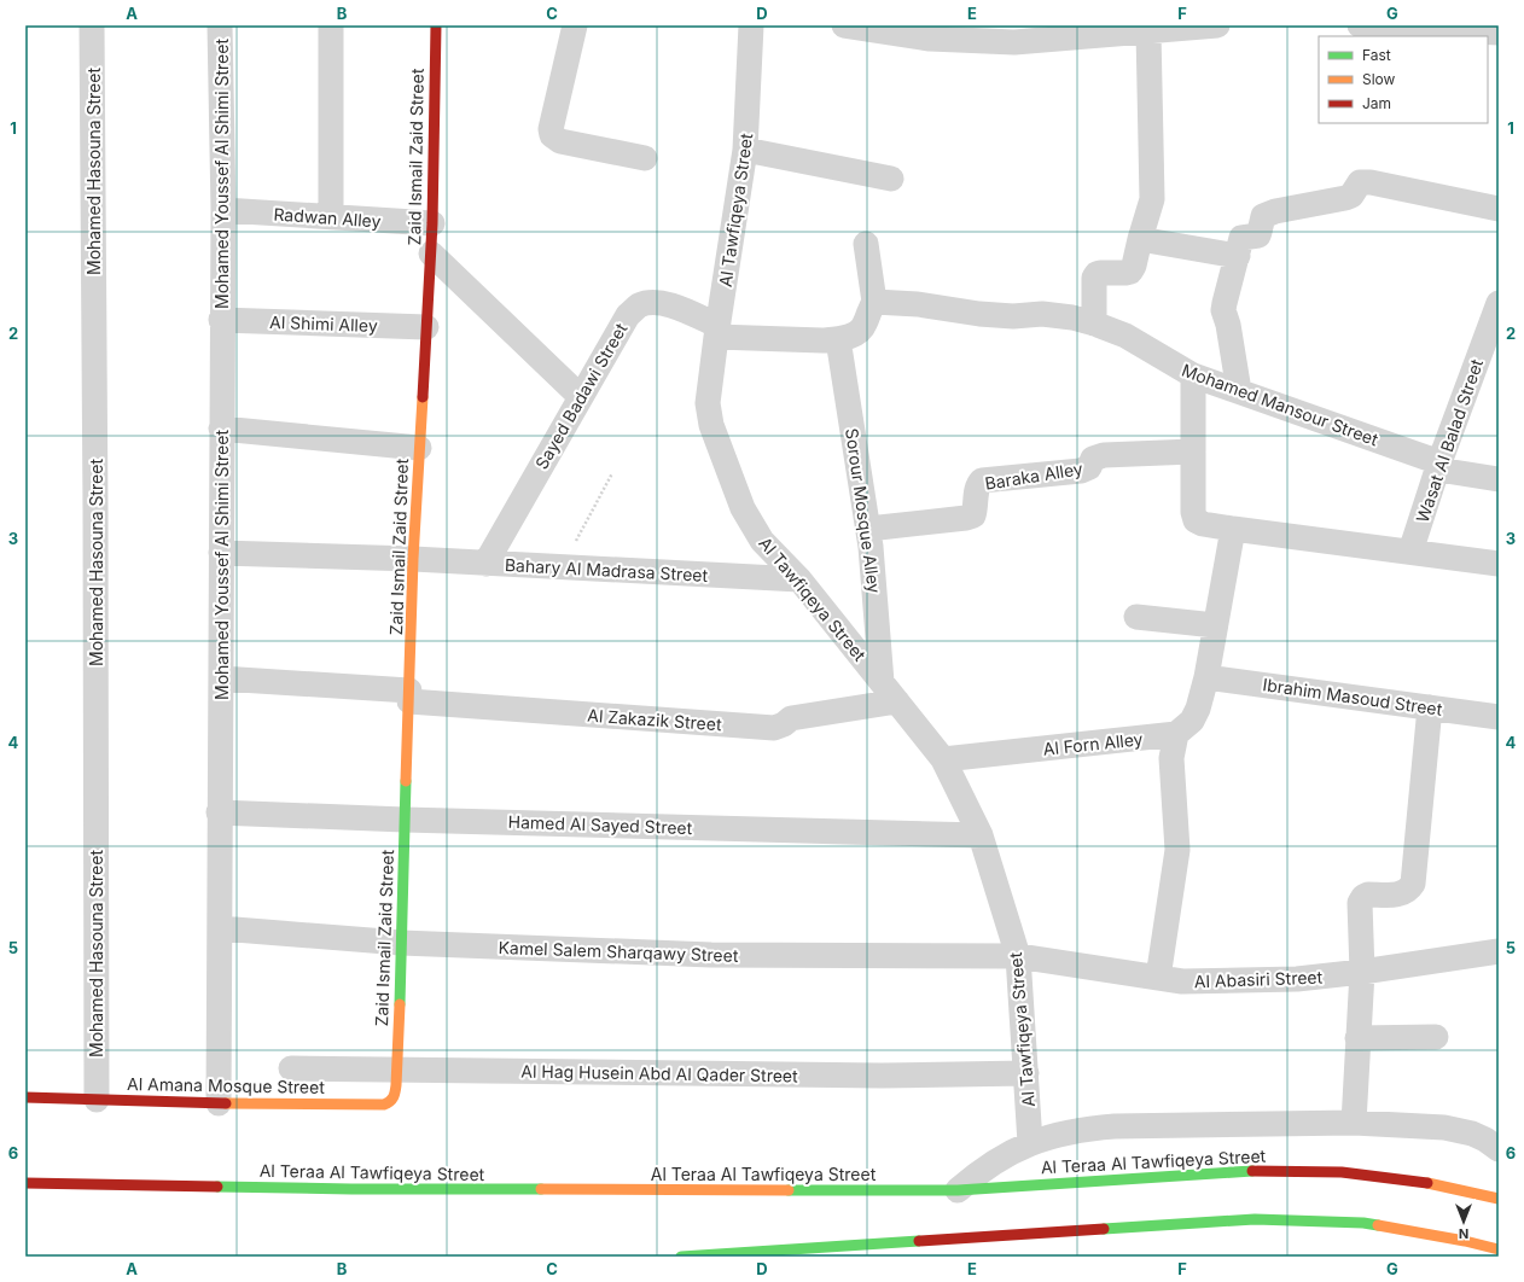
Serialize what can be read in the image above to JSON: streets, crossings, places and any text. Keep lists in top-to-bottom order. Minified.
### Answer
{"streets":{"main road":["Zaid Ismail Zaid Street","Al Amana Mosque Street","Al Teraa Al Tawfiqeya Street"],"street":["Mohamed Hasouna Street","Mohamed Youssef Al Shimi Street","Al Tawfiqeya Street","Radwan Alley","Al Shimi Alley","Sayed Badawi Street","Mohamed Mansour Street","Wasat Al Balad Street","Baraka Alley","Sorour Mosque Alley","Bahary Al Madrasa Street","Ibrahim Masoud Street","Al Zakazik Street","Al Forn Alley","Hamed Al Sayed Street","Kamel Salem Sharqawy Street","Al Abasiri Street","Al Hag Husein Abd Al Qader Street"]},"crossings":[["Zaid Ismail Zaid Street","Radwan Alley"],["Zaid Ismail Zaid Street","Al Shimi Alley"],["Zaid Ismail Zaid Street","Bahary Al Madrasa Street"],["Zaid Ismail Zaid Street","Al Zakazik Street"],["Zaid Ismail Zaid Street","Hamed Al Sayed Street"],["Zaid Ismail Zaid Street","Kamel Salem Sharqawy Street"],["Zaid Ismail Zaid Street","Al Hag Husein Abd Al Qader Street"],["Zaid Ismail Zaid Street","Al Amana Mosque Street"],["Mohamed Hasouna Street","Al Amana Mosque Street"],["Mohamed Youssef Al Shimi Street","Radwan Alley"],["Mohamed Youssef Al Shimi Street","Al Shimi Alley"],["Mohamed Youssef Al Shimi Street","Bahary Al Madrasa Street"],["Mohamed Youssef Al Shimi Street","Al Zakazik Street"],["Mohamed Youssef Al Shimi Street","Hamed Al Sayed Street"],["Mohamed Youssef Al Shimi Street","Kamel Salem Sharqawy Street"],["Mohamed Youssef Al Shimi Street","Al Amana Mosque Street"],["Al Tawfiqeya Street","Sayed Badawi Street"],["Al Tawfiqeya Street","Sorour Mosque Alley"],["Al Tawfiqeya Street","Bahary Al Madrasa Street"],["Al Tawfiqeya Street","Al Zakazik Street"],["Al Tawfiqeya Street","Al Forn Alley"],["Al Tawfiqeya Street","Hamed Al Sayed Street"],["Al Tawfiqeya Street","Kamel Salem Sharqawy Street"],["Al Tawfiqeya Street","Al Abasiri Street"],["Al Tawfiqeya Street","Al Hag Husein Abd Al Qader Street"],["Sayed Badawi Street","Bahary Al Madrasa Street"],["Mohamed Mansour Street","Wasat Al Balad Street"],["Baraka Alley","Sorour Mosque Alley"],["Sorour Mosque Alley","Al Zakazik Street"],["Kamel Salem Sharqawy Street","Al Abasiri Street"],["Al Hag Husein Abd Al Qader Street","Al Amana Mosque Street"]],"legend":["Fast","Slow","Jam"],"north":"bottom","grid":{"columns":["A","B","C","D","E","F","G"],"rows":["1","2","3","4","5","6"]}}
